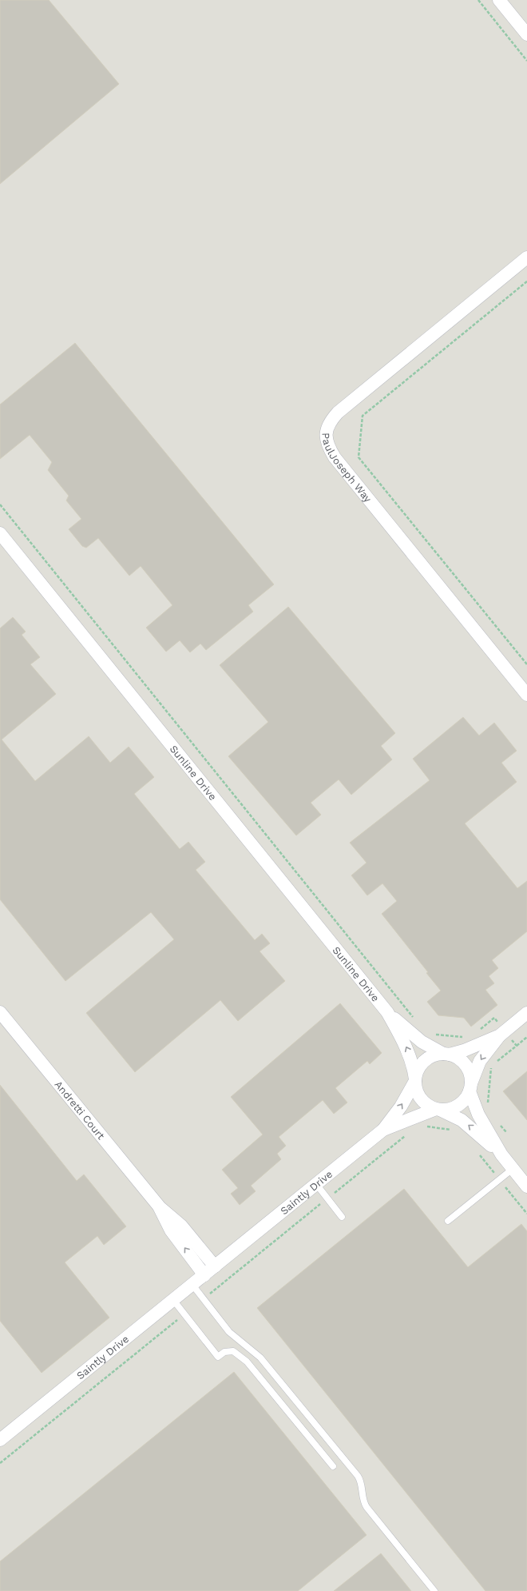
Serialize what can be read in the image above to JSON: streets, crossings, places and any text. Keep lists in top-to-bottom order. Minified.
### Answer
{"streets":{"street":["PaulJoseph Way","Sunline Drive","Andretti Court","Saintly Drive"]},"crossings":[["Sunline Drive","Saintly Drive"]]}
